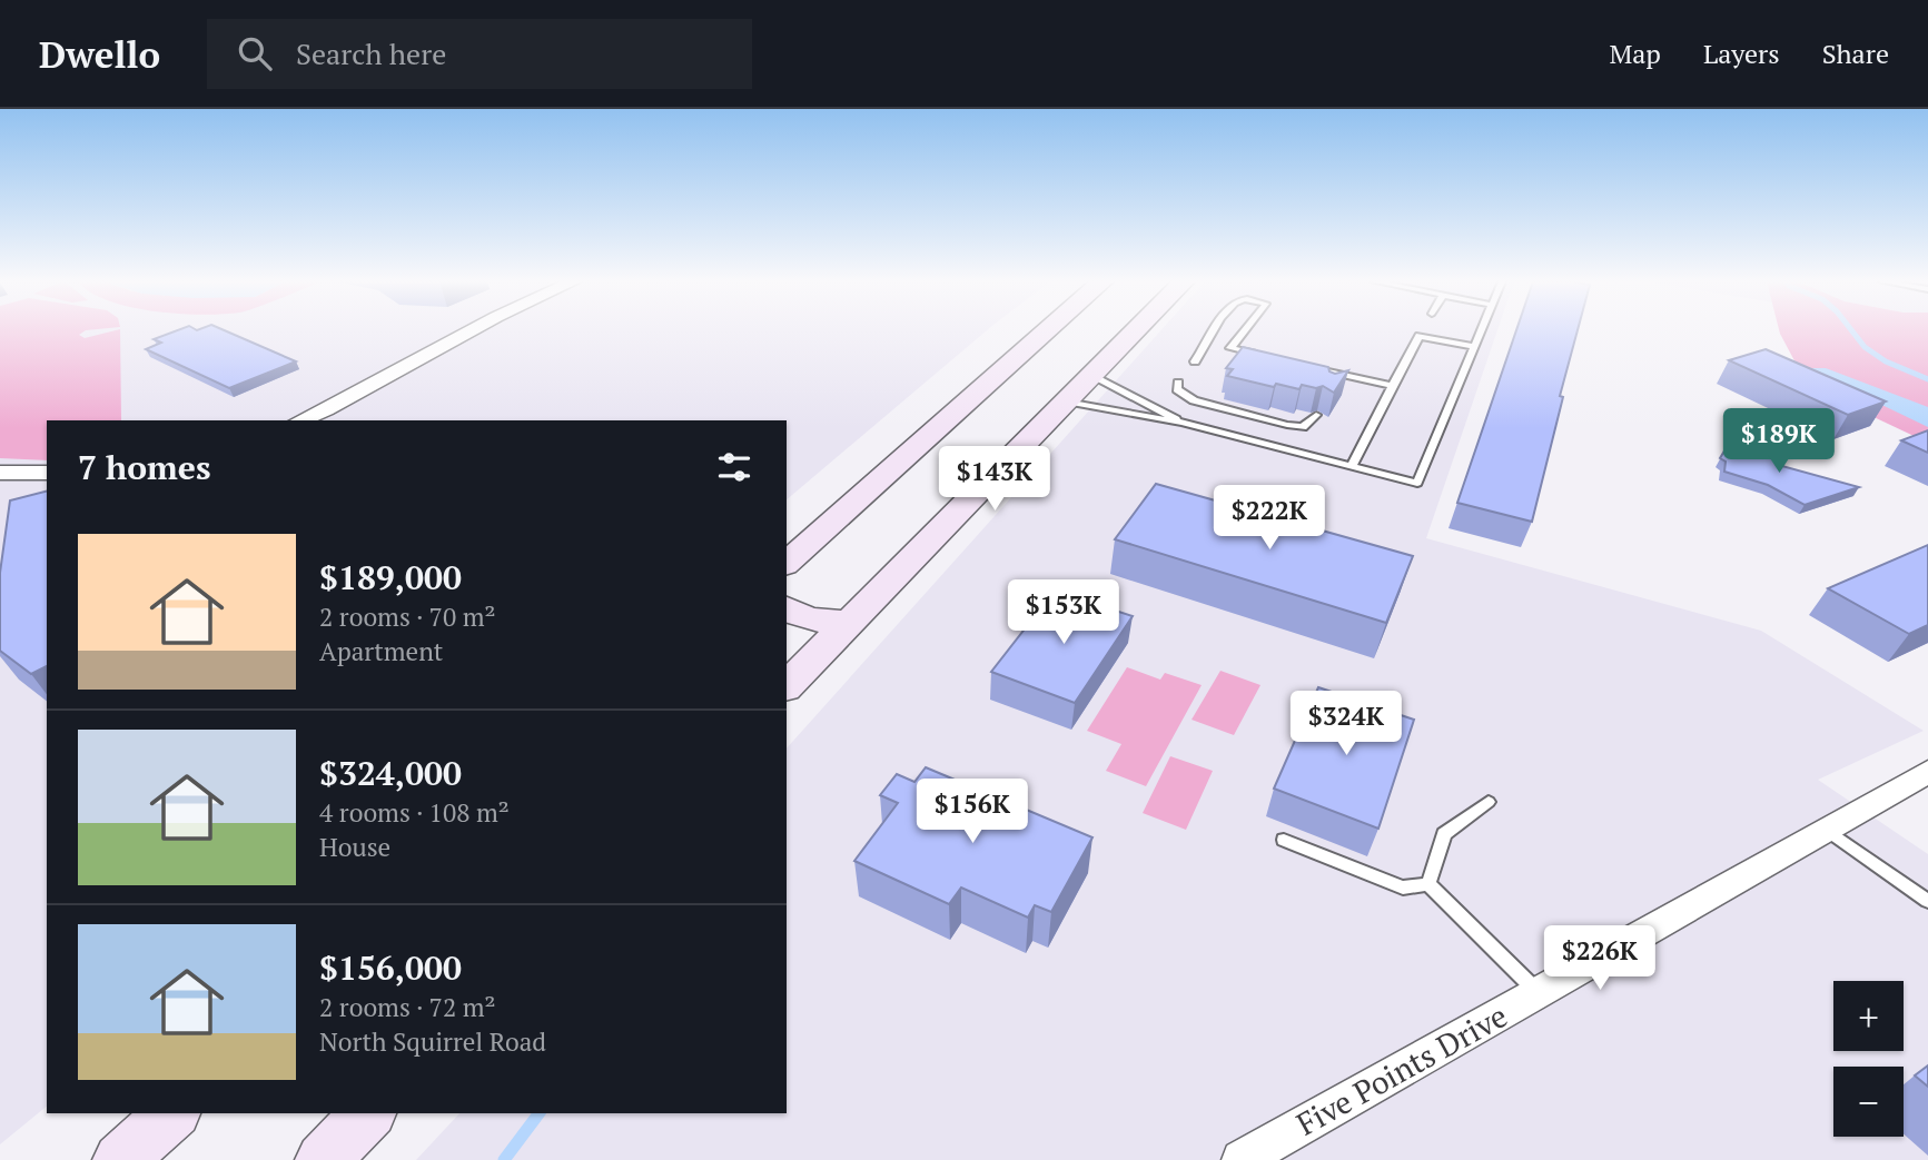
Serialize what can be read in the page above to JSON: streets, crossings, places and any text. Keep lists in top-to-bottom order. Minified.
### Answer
{"streets":{"street":["Five Points Drive"]},"page":{"header":"Dwello","search":"Search here","nav":["Map","Layers","Share"],"price":["$189K","$143K","$222K","$153K","$324K","$156K","$226K"],"heading":"7 homes","list":[{"name":"$189,000","note":"2 rooms · 70 m² · Apartment"},{"name":"$324,000","note":"4 rooms · 108 m² · House"},{"name":"$156,000","note":"2 rooms · 72 m² · North Squirrel Road"}],"map_buttons":["+","−"]}}
